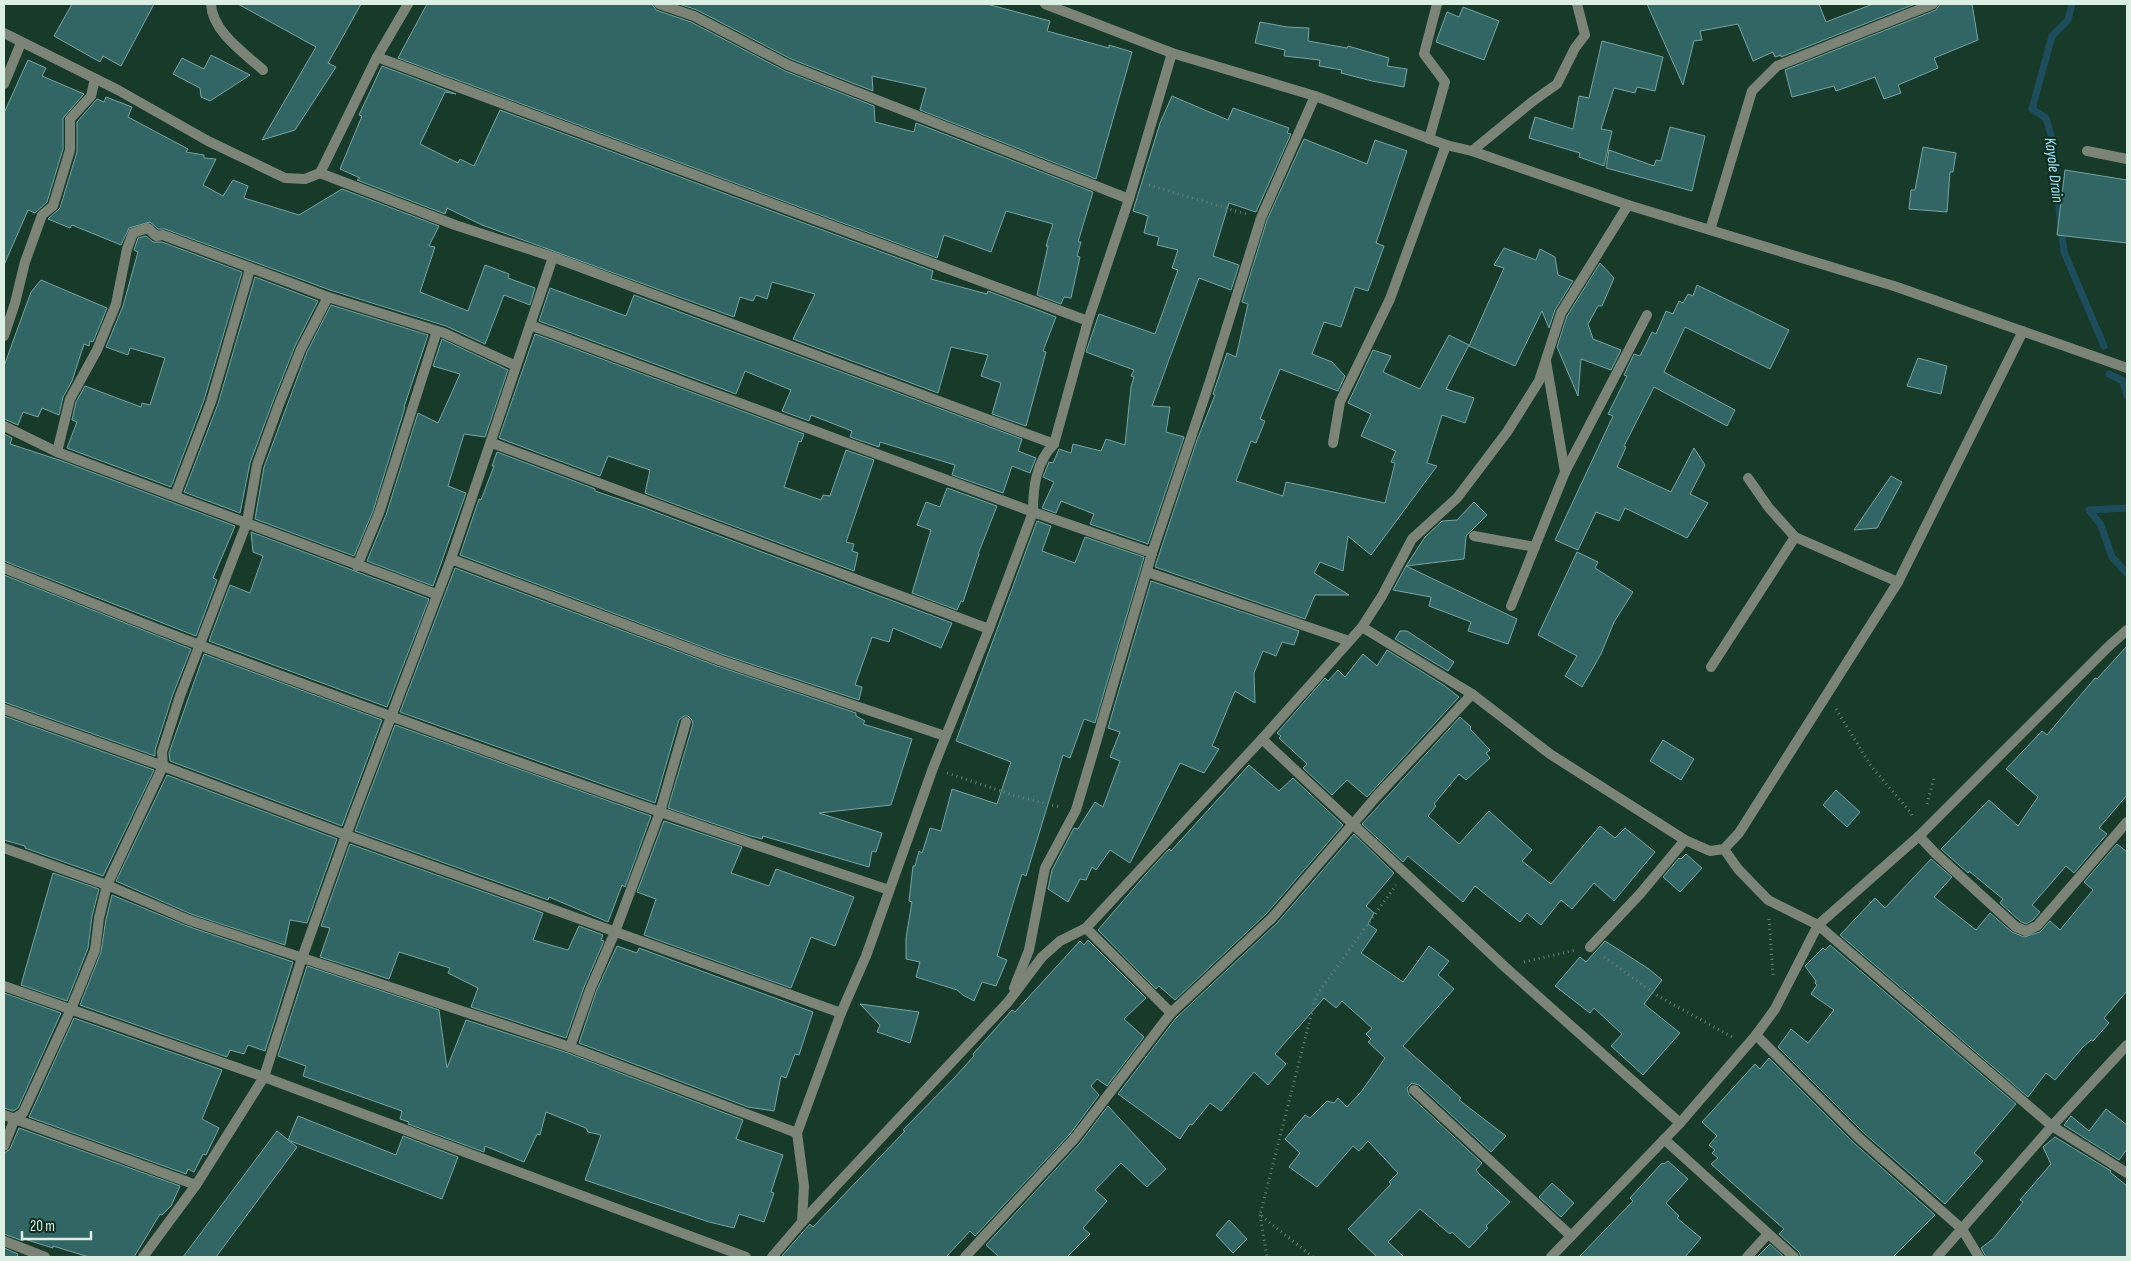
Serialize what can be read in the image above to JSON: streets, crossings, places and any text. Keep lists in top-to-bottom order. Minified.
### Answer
{"water":["Kayole Drain"],"scale_bar":"20 m"}
